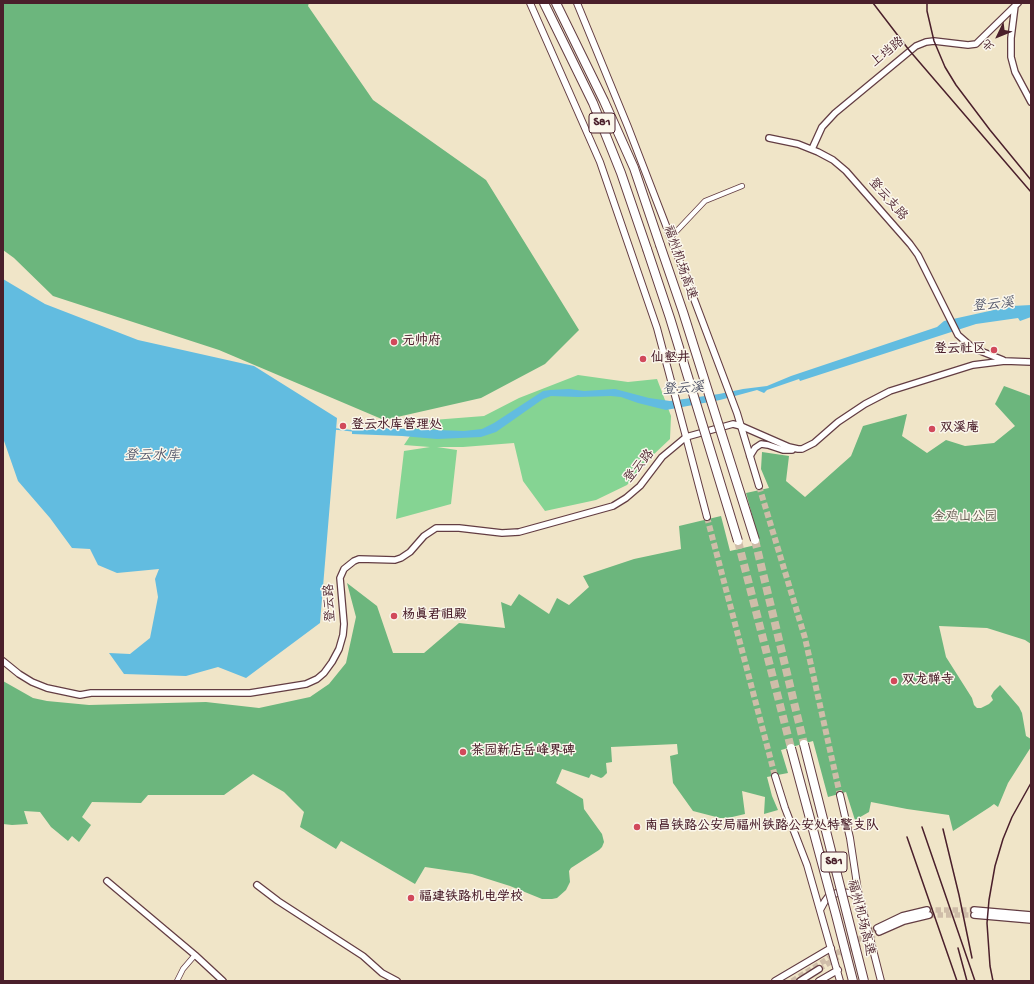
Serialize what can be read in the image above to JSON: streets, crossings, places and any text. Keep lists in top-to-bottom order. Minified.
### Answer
{"streets":{"highway":["S81","福州机场高速"],"street":["上垱路","登云支路","登云路"]},"crossings":[["上垱路","登云支路"]],"water":["登云溪","登云水库"],"parks":["金鸡山公园"],"places":["元帅府","登云社区","仙壑井","登云水库管理处","双溪庵","杨真君祖殿","双龙禅寺","茶园新店岳峰界碑","南昌铁路公安局福州铁路公安处特警支队","福建铁路机电学校"],"north":"bottom left"}
